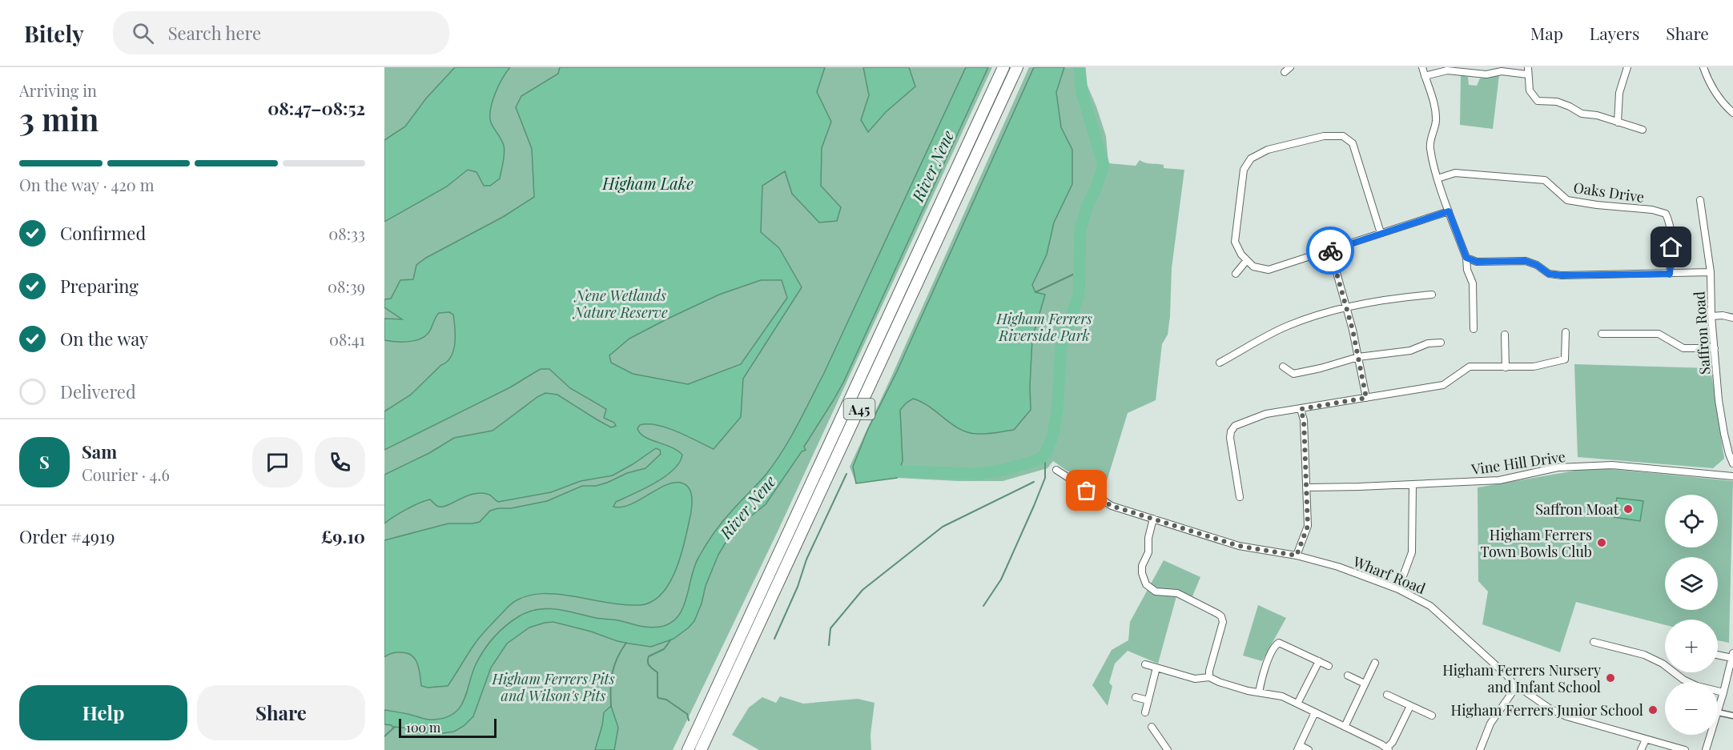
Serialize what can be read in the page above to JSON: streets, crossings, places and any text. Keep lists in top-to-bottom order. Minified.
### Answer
{"streets":{"highway":["A45"],"street":["Oaks Drive","Saffron Road","Vine Hill Drive","Wharf Road"]},"water":["River Nene","Higham Lake"],"parks":["Nene Wetlands Nature Reserve","Higham Ferrers Riverside Park","Higham Ferrers Pits and Wilson's Pits"],"places":["Saffron Moat","Higham Ferrers Town Bowls Club","Higham Ferrers Nursery and Infant School","Higham Ferrers Junior School"],"scale_bar":"100 m","page":{"header":"Bitely","search":"Search here","nav":["Map","Layers","Share"],"heading":["3 min","Arriving in","08:47–08:52"],"panel":["Sam","Courier · 4.6","Order #4919","£9.10"],"bar":"On the way · 420 m","list":[["Confirmed","08:33"],["Preparing","08:39"],["On the way","08:41"],"Delivered"],"round":"S","map_buttons":["+","−"],"buttons":["Help","Share"],"scale":"100 m"}}
